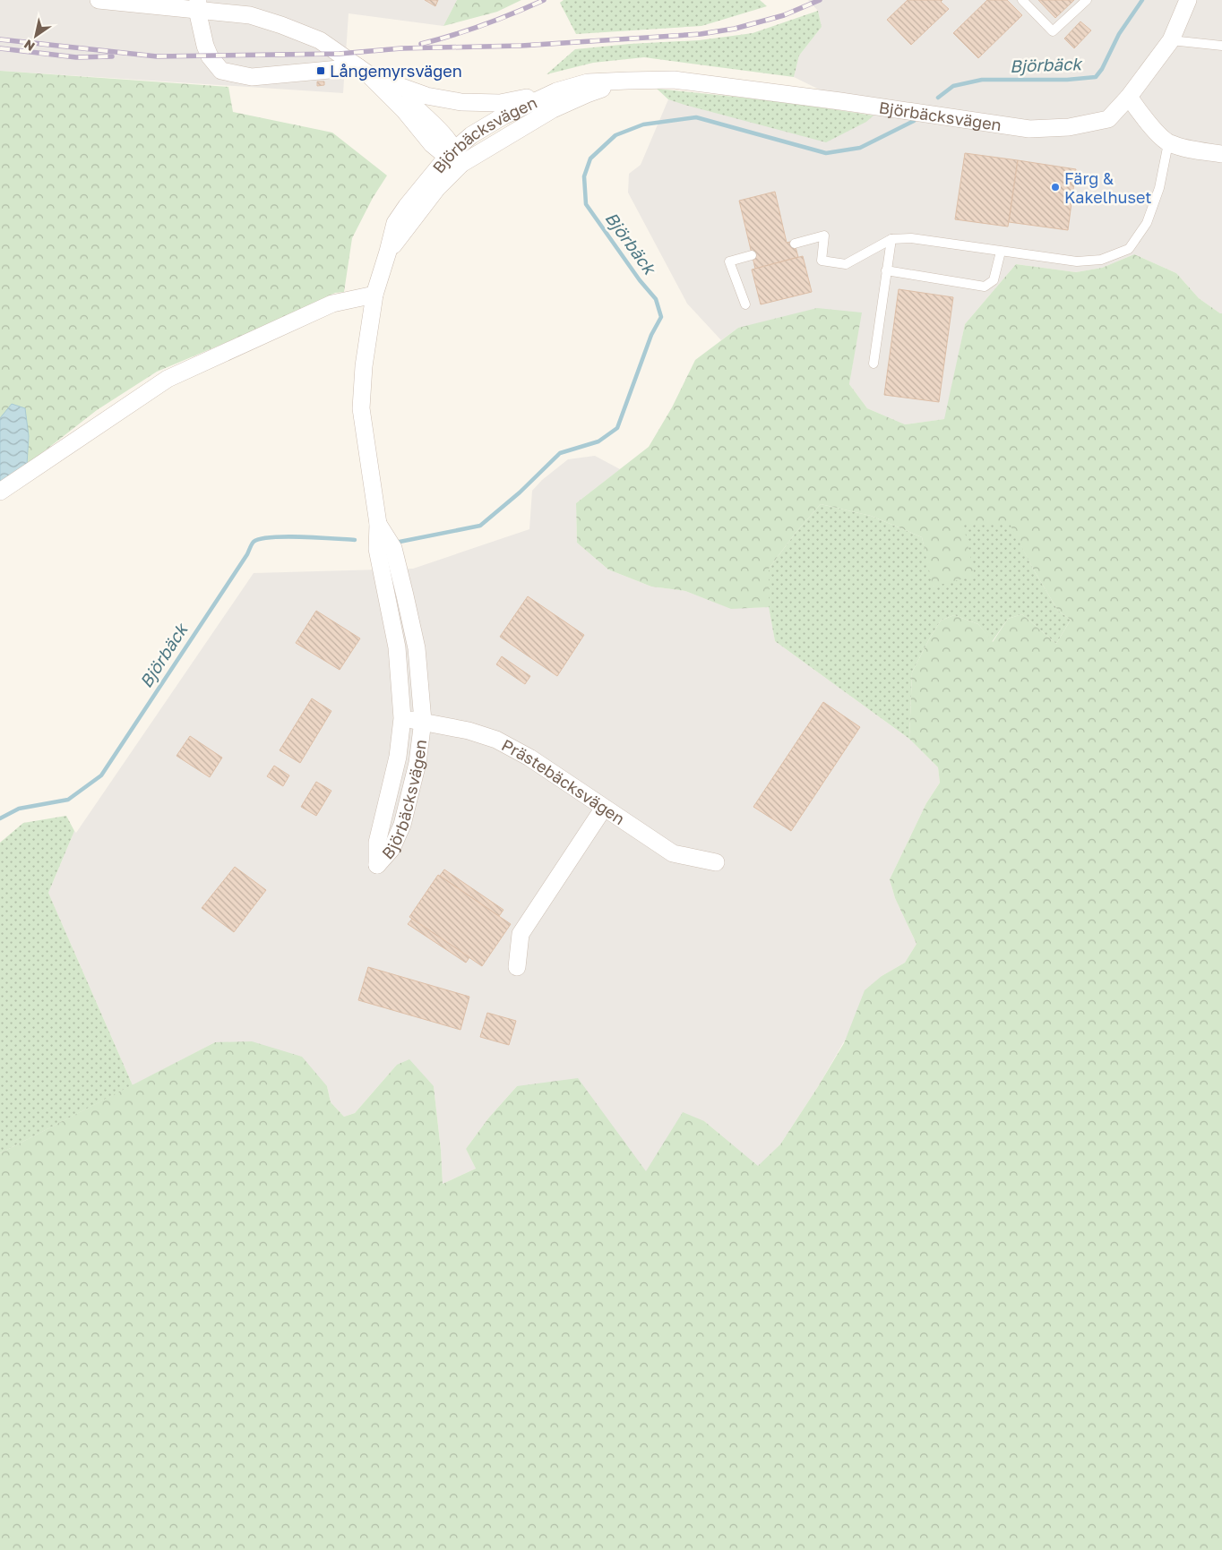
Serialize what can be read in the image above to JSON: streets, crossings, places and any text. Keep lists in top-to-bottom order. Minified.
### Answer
{"streets":{"street":["Björbäcksvägen","Prästebäcksvägen"]},"crossings":[["Björbäcksvägen","Prästebäcksvägen"]],"water":["Björbäck"],"places":{"transit":["Långemyrsvägen"],"other":["Färg & Kakelhuset"]},"north":"bottom left"}
